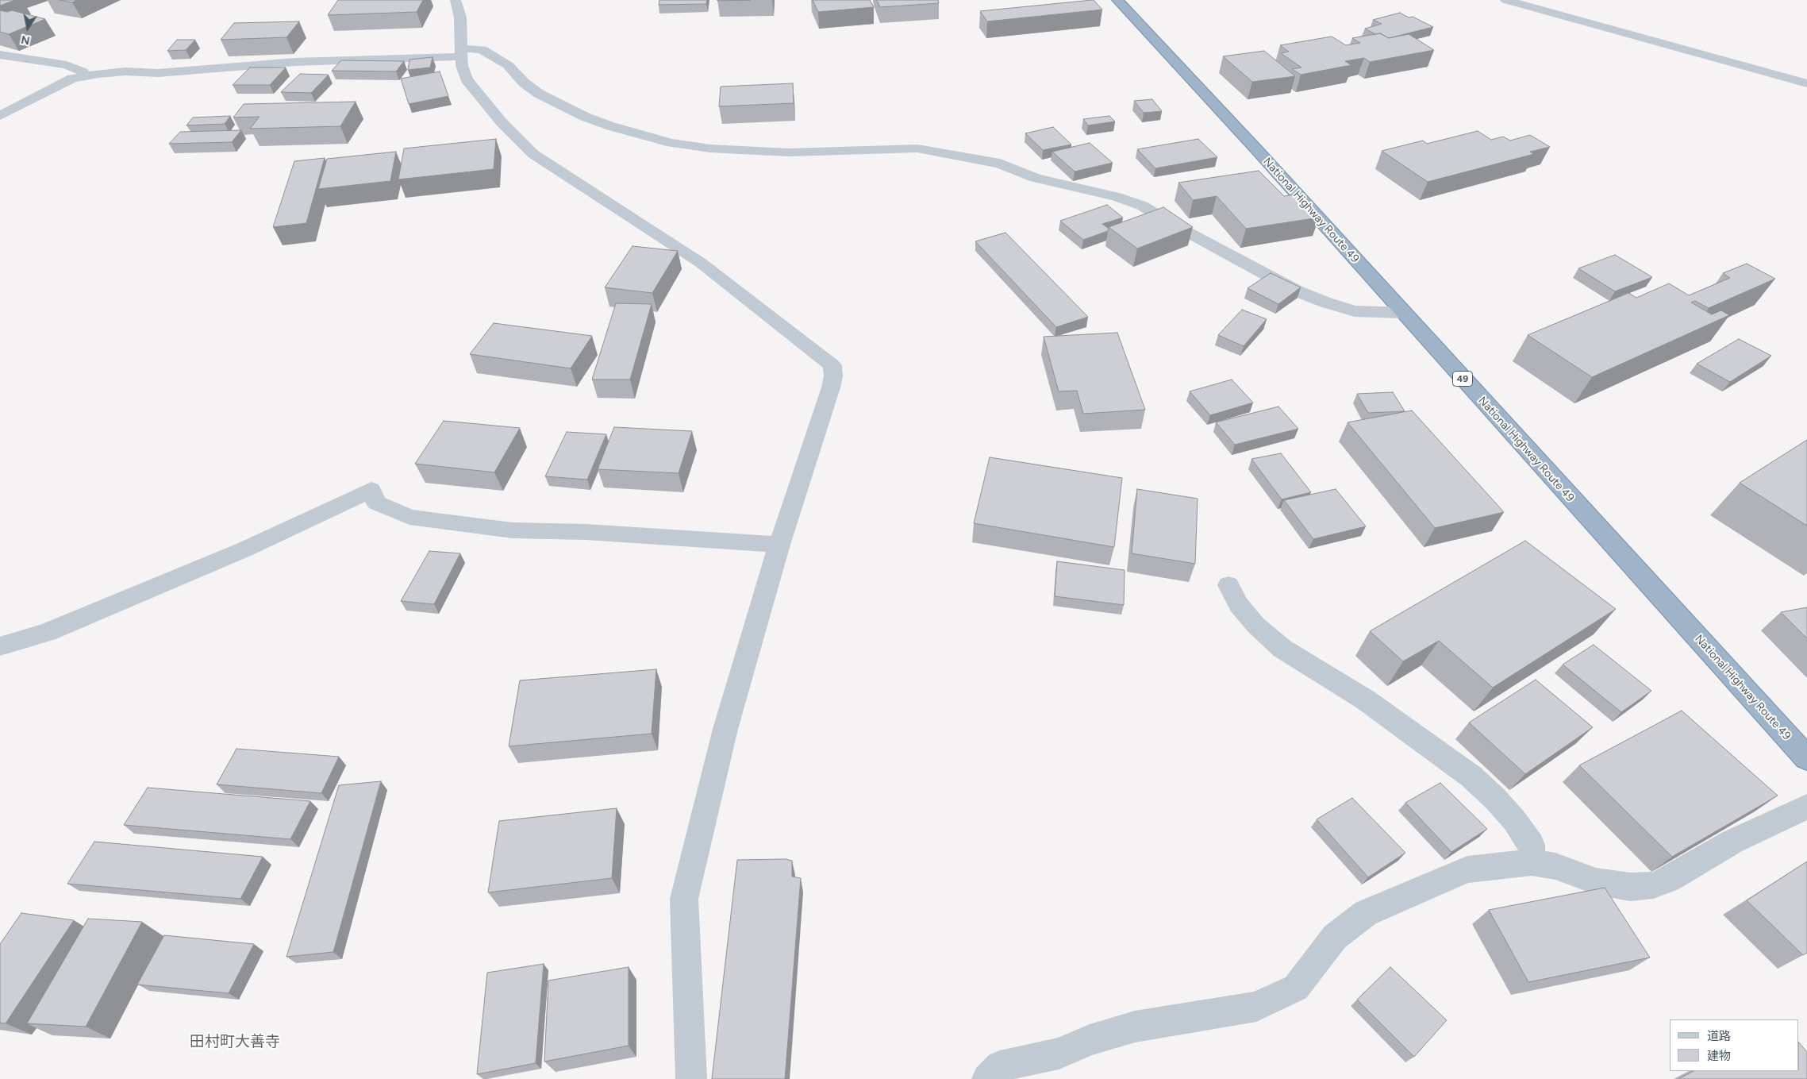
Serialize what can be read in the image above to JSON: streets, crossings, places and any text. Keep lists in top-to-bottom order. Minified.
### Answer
{"streets":{"highway":["National Highway Route 49","49"]},"districts":["田村町大善寺"],"legend":["道路","建物"],"north":"bottom"}
